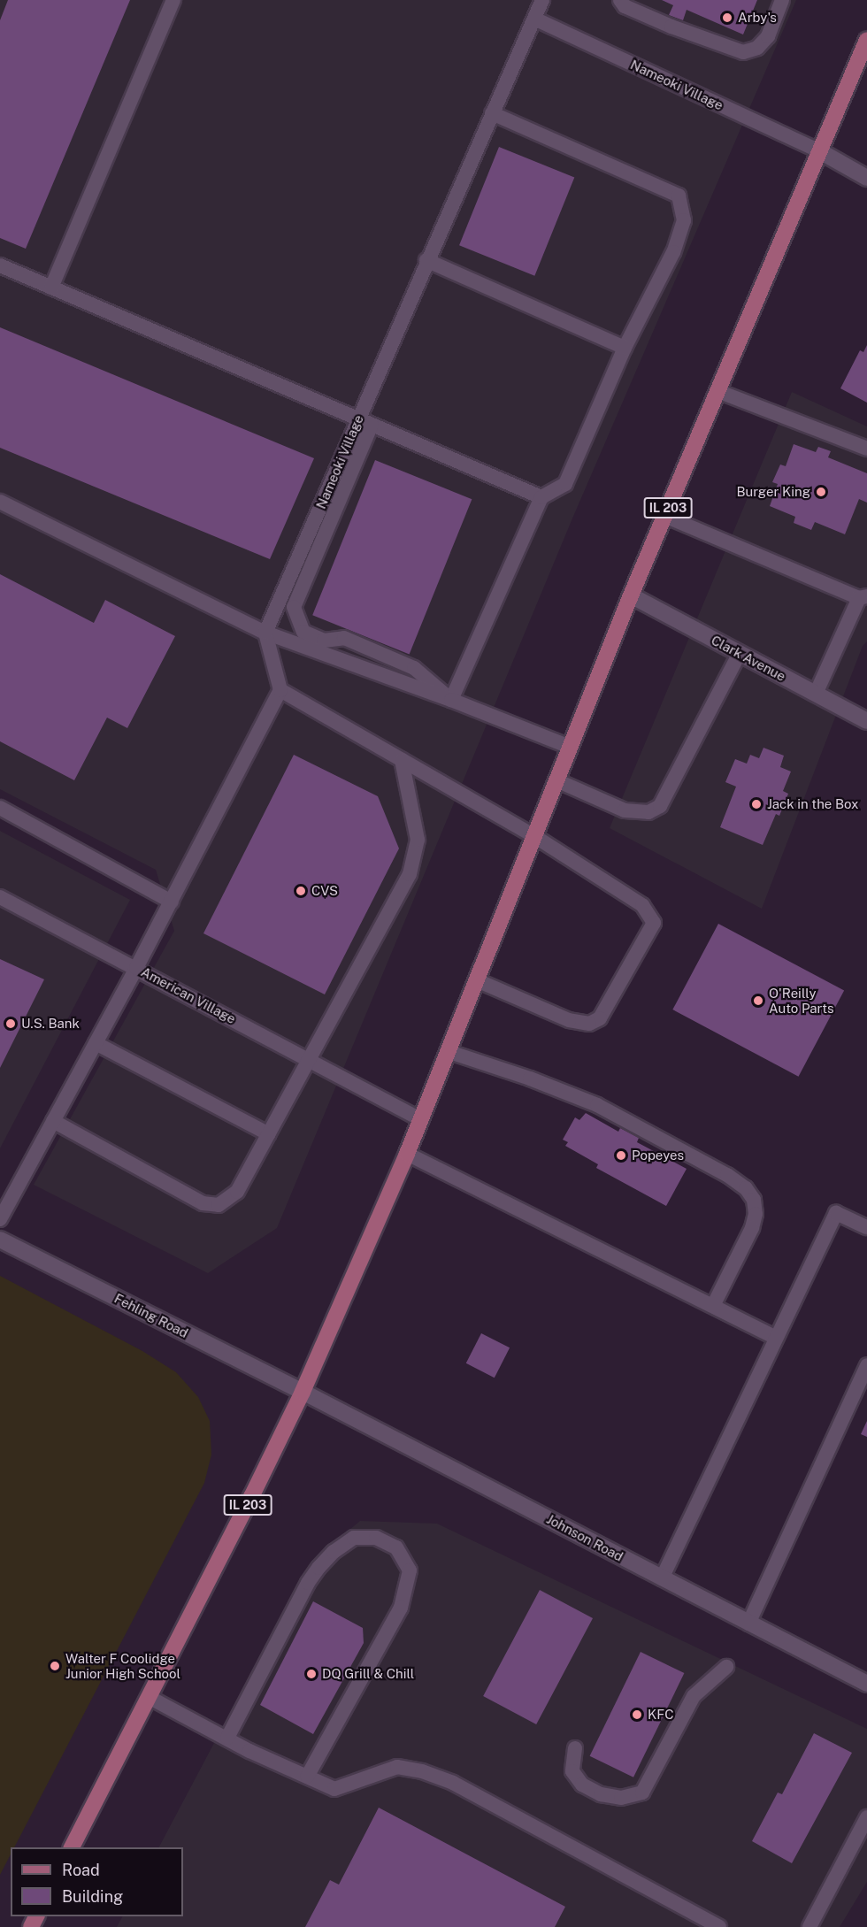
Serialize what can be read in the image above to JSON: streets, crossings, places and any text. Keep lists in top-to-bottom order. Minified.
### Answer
{"streets":{"main road":["IL 203"],"street":["Clark Avenue","Fehling Road","Johnson Road"],"lane":["Nameoki Village","American Village"]},"crossings":[["Nameoki Village","IL 203"],["IL 203","Clark Avenue"],["IL 203","American Village"],["IL 203","Fehling Road"],["IL 203","Johnson Road"],["Fehling Road","Johnson Road"]],"places":["Arby's","Burger King","Jack in the Box","CVS","O'Reilly Auto Parts","U.S. Bank","Popeyes","Walter F Coolidge Junior High School","DQ Grill & Chill","KFC"],"legend":["Road","Building"]}
